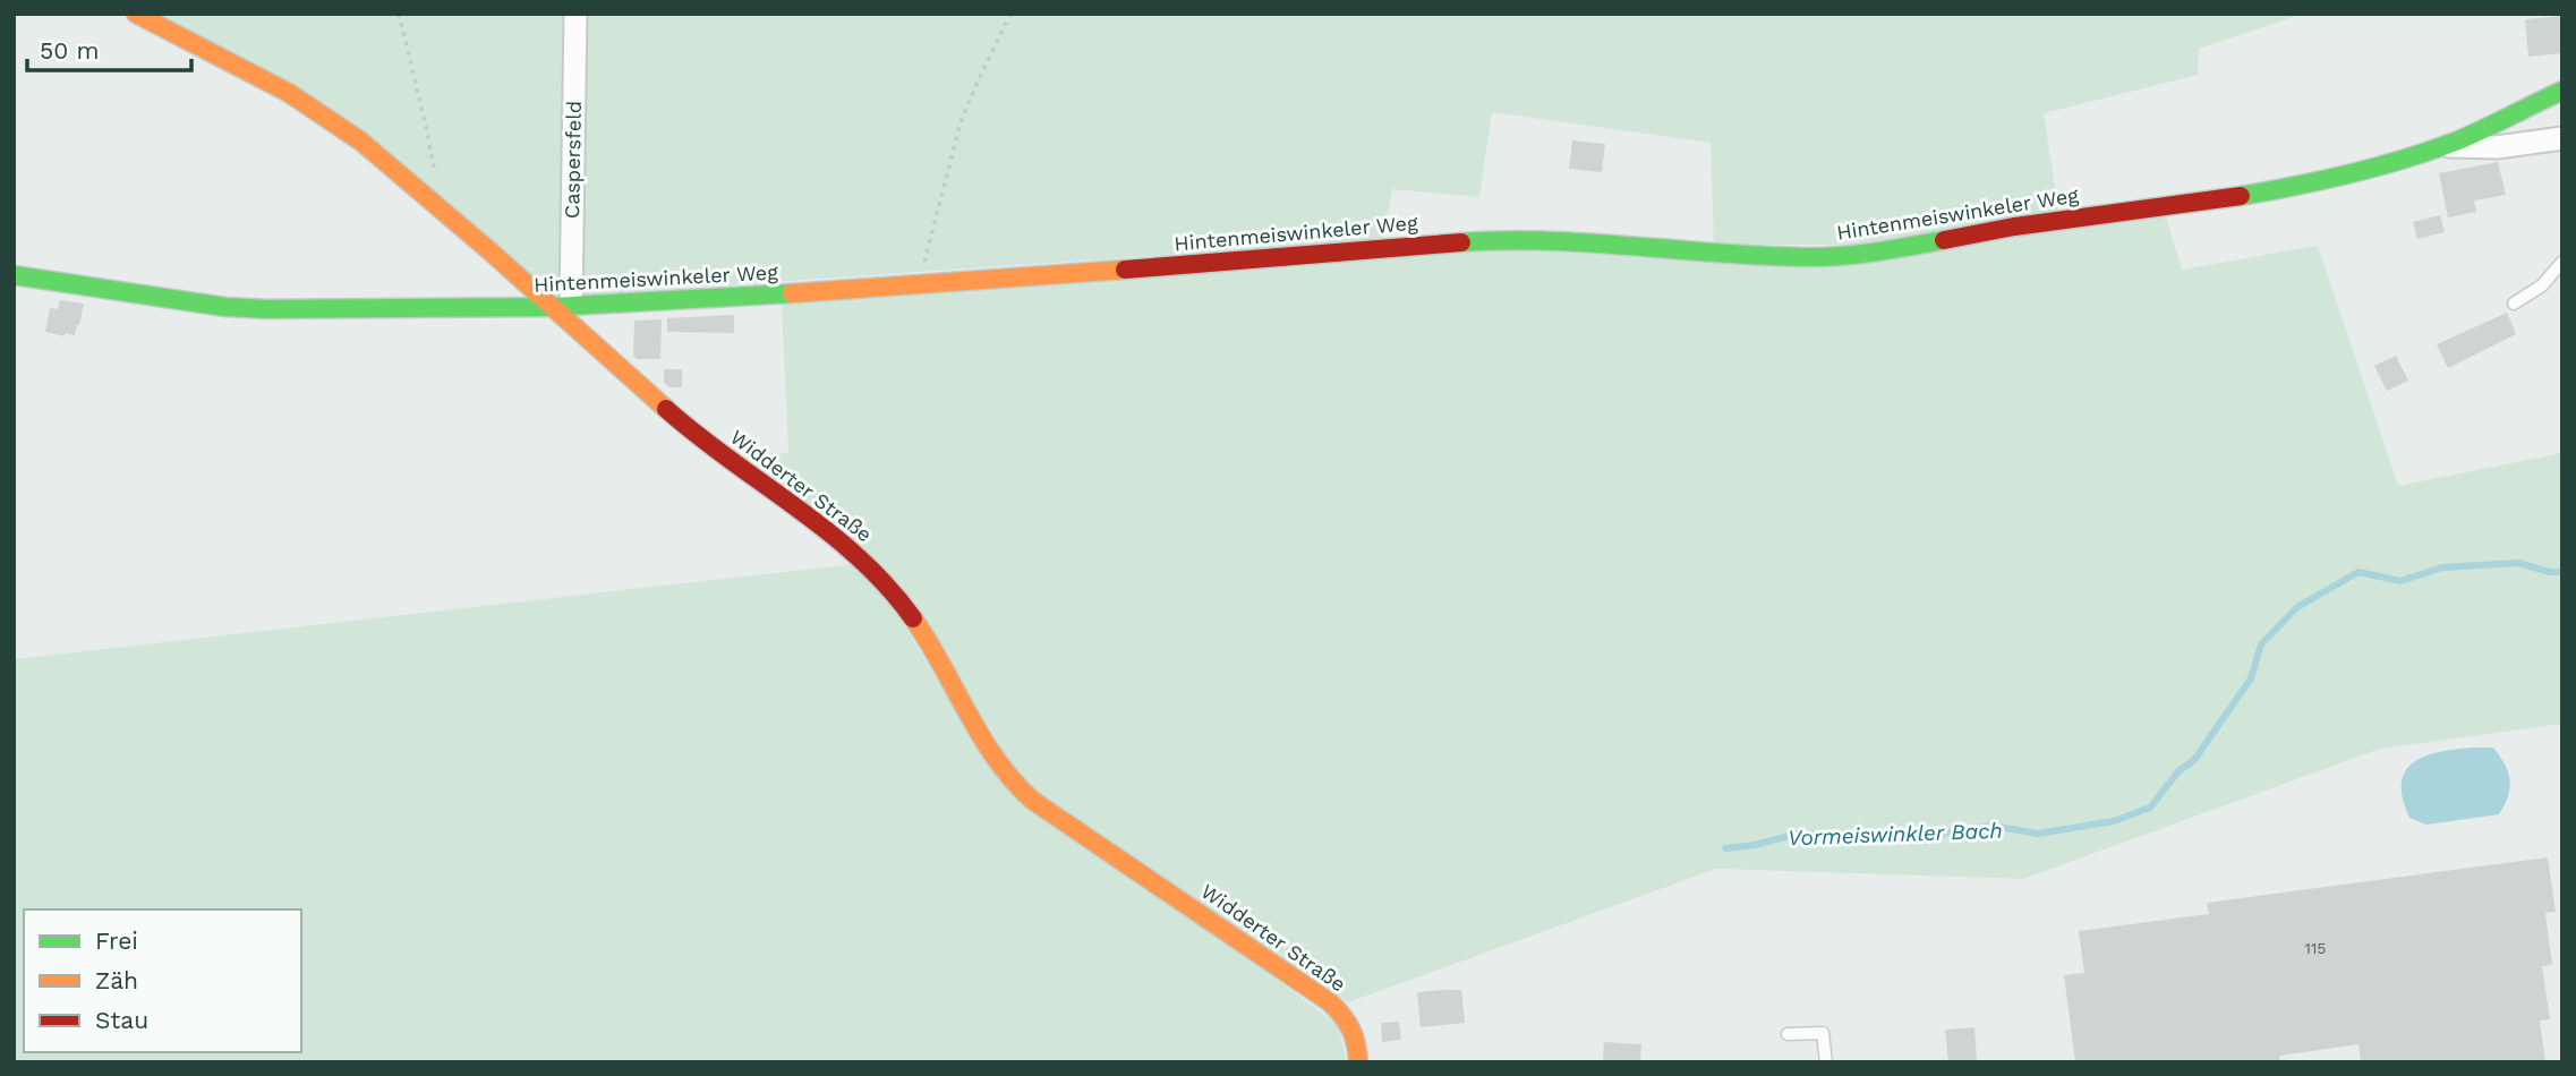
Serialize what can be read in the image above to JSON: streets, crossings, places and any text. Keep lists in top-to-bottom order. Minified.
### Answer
{"streets":{"street":["Caspersfeld","Hintenmeiswinkeler Weg","Widderter Straße"]},"crossings":[["Caspersfeld","Hintenmeiswinkeler Weg"],["Caspersfeld","Widderter Straße"],["Hintenmeiswinkeler Weg","Widderter Straße"]],"water":["Vormeiswinkler Bach"],"house_numbers":["115"],"legend":["Frei","Zäh","Stau"],"scale_bar":"50 m"}
